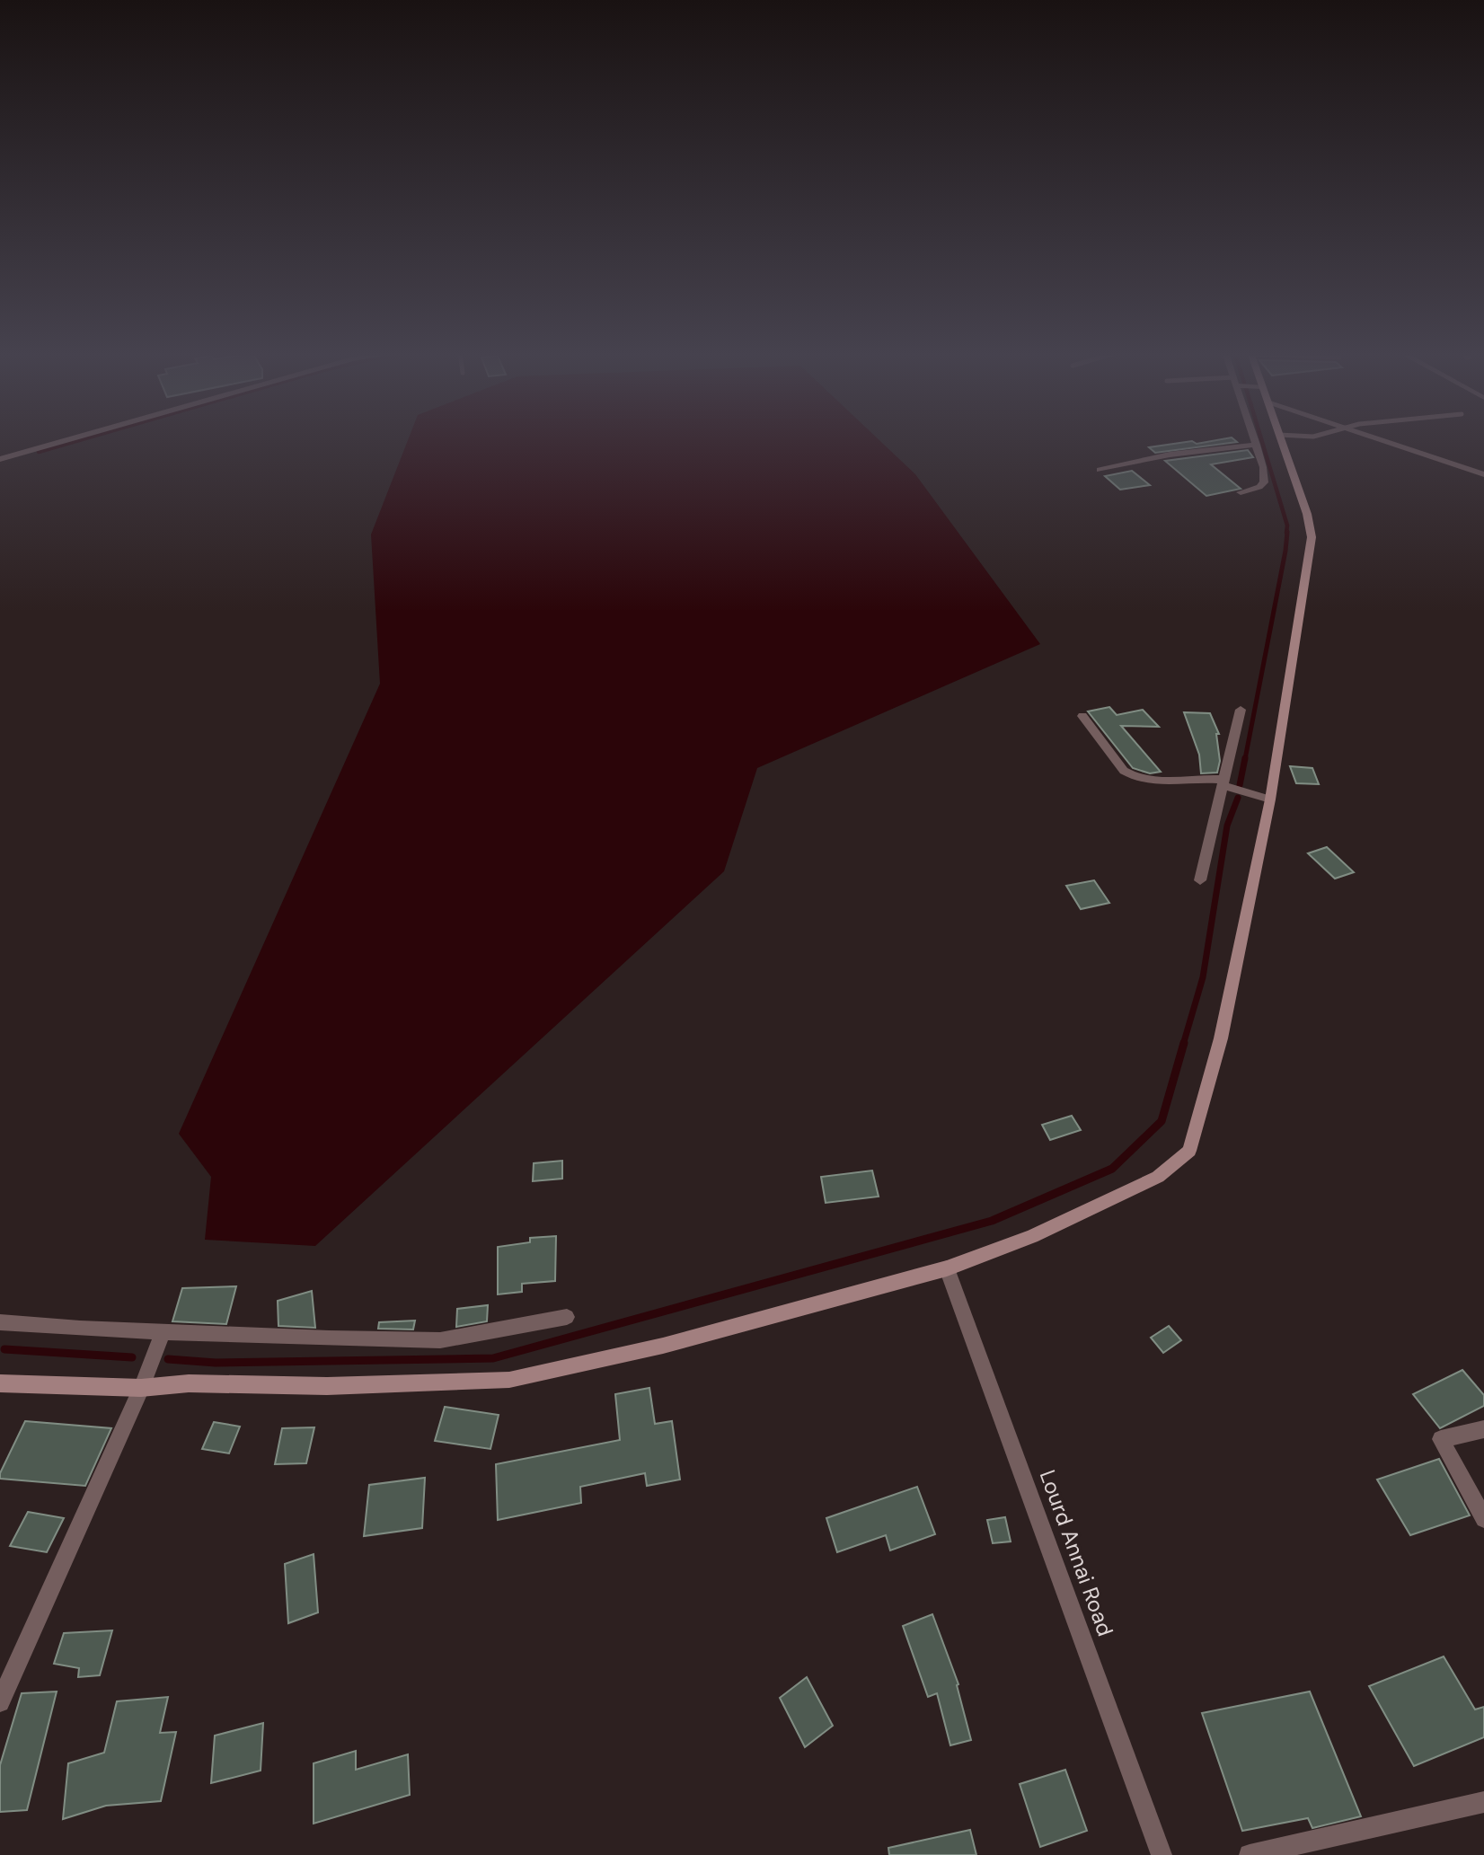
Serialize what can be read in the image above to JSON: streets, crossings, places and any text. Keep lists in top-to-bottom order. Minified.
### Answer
{"streets":{"street":["Lourd Annai Road"]}}
